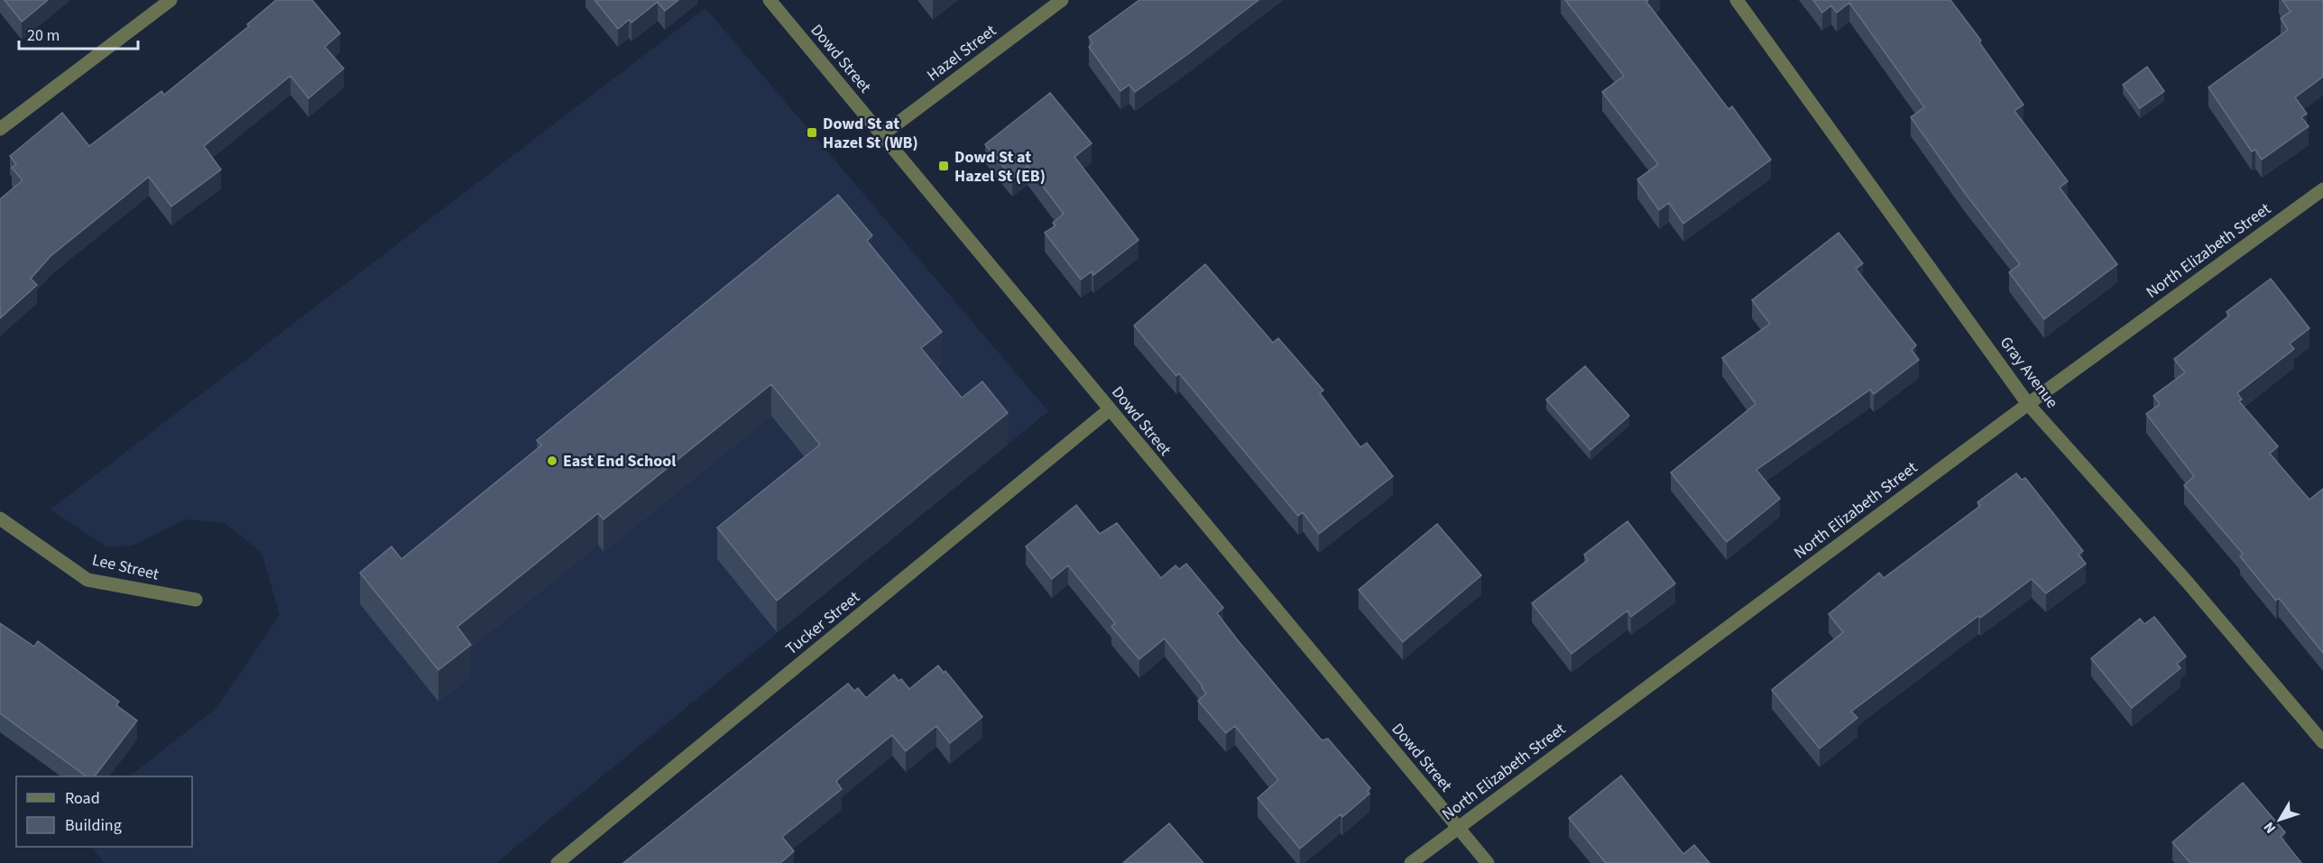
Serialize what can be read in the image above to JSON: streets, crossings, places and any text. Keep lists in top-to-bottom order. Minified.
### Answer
{"streets":{"street":["Hazel Street","Dowd Street","North Elizabeth Street","Gray Avenue","Lee Street","Tucker Street"]},"crossings":[["Hazel Street","Dowd Street"],["Dowd Street","North Elizabeth Street"],["Dowd Street","Tucker Street"],["North Elizabeth Street","Gray Avenue"]],"places":{"transit":["Dowd St at Hazel St (WB)","Dowd St at Hazel St (EB)"],"other":["East End School"]},"legend":["Road","Building"],"scale_bar":"20 m","north":"bottom left"}
